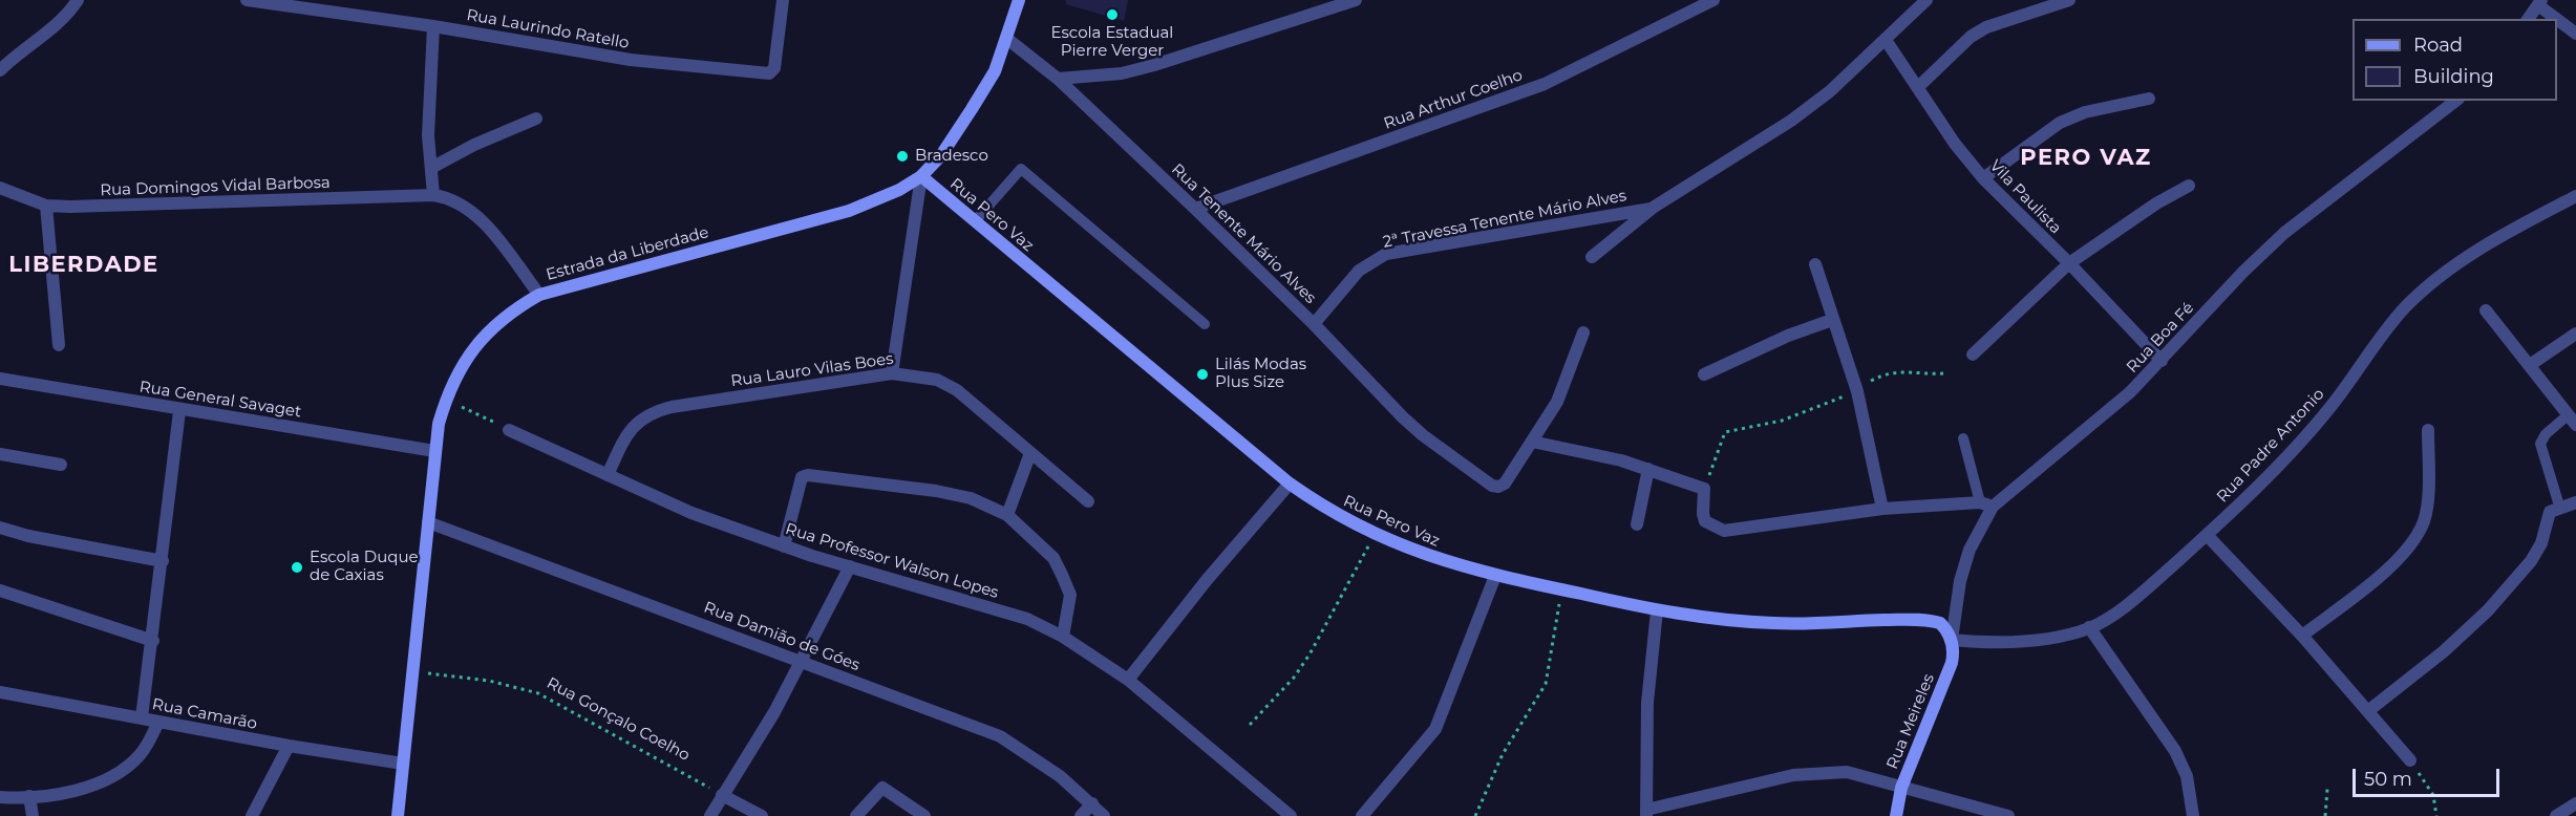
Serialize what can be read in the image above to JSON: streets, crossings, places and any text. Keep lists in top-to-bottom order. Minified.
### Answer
{"streets":{"main road":["Rua Pero Vaz","Estrada da Liberdade","Rua Meireles"],"street":["Rua Laurindo Ratello","Rua Arthur Coelho","Rua Domingos Vidal Barbosa","Vila Paulista","2ª Travessa Tenente Mário Alves","Rua Tenente Mário Alves","Rua Boa Fé","Rua Lauro Vilas Boes","Rua General Savaget","Rua Padre Antonio","Rua Professor Walson Lopes","Rua Damião de Góes","Rua Camarão"],"path":["Rua Gonçalo Coelho"]},"crossings":[["Rua Arthur Coelho","Rua Tenente Mário Alves"],["Vila Paulista","Rua Boa Fé"],["Rua Pero Vaz","Estrada da Liberdade"],["Rua Pero Vaz","Rua Boa Fé"],["Rua Pero Vaz","Rua Padre Antonio"],["Rua Pero Vaz","Rua Meireles"],["2ª Travessa Tenente Mário Alves","Rua Tenente Mário Alves"],["Rua Tenente Mário Alves","Estrada da Liberdade"],["Estrada da Liberdade","Rua General Savaget"],["Estrada da Liberdade","Rua Damião de Góes"],["Estrada da Liberdade","Rua Camarão"],["Estrada da Liberdade","Rua Gonçalo Coelho"],["Rua Boa Fé","Rua Padre Antonio"],["Rua Boa Fé","Rua Meireles"],["Rua Lauro Vilas Boes","Rua Professor Walson Lopes"],["Rua Padre Antonio","Rua Meireles"]],"districts":["PERO VAZ","LIBERDADE"],"places":["Escola Estadual Pierre Verger","Bradesco","Lilás Modas Plus Size","Escola Duque de Caxias"],"legend":["Road","Building"],"scale_bar":"50 m"}
